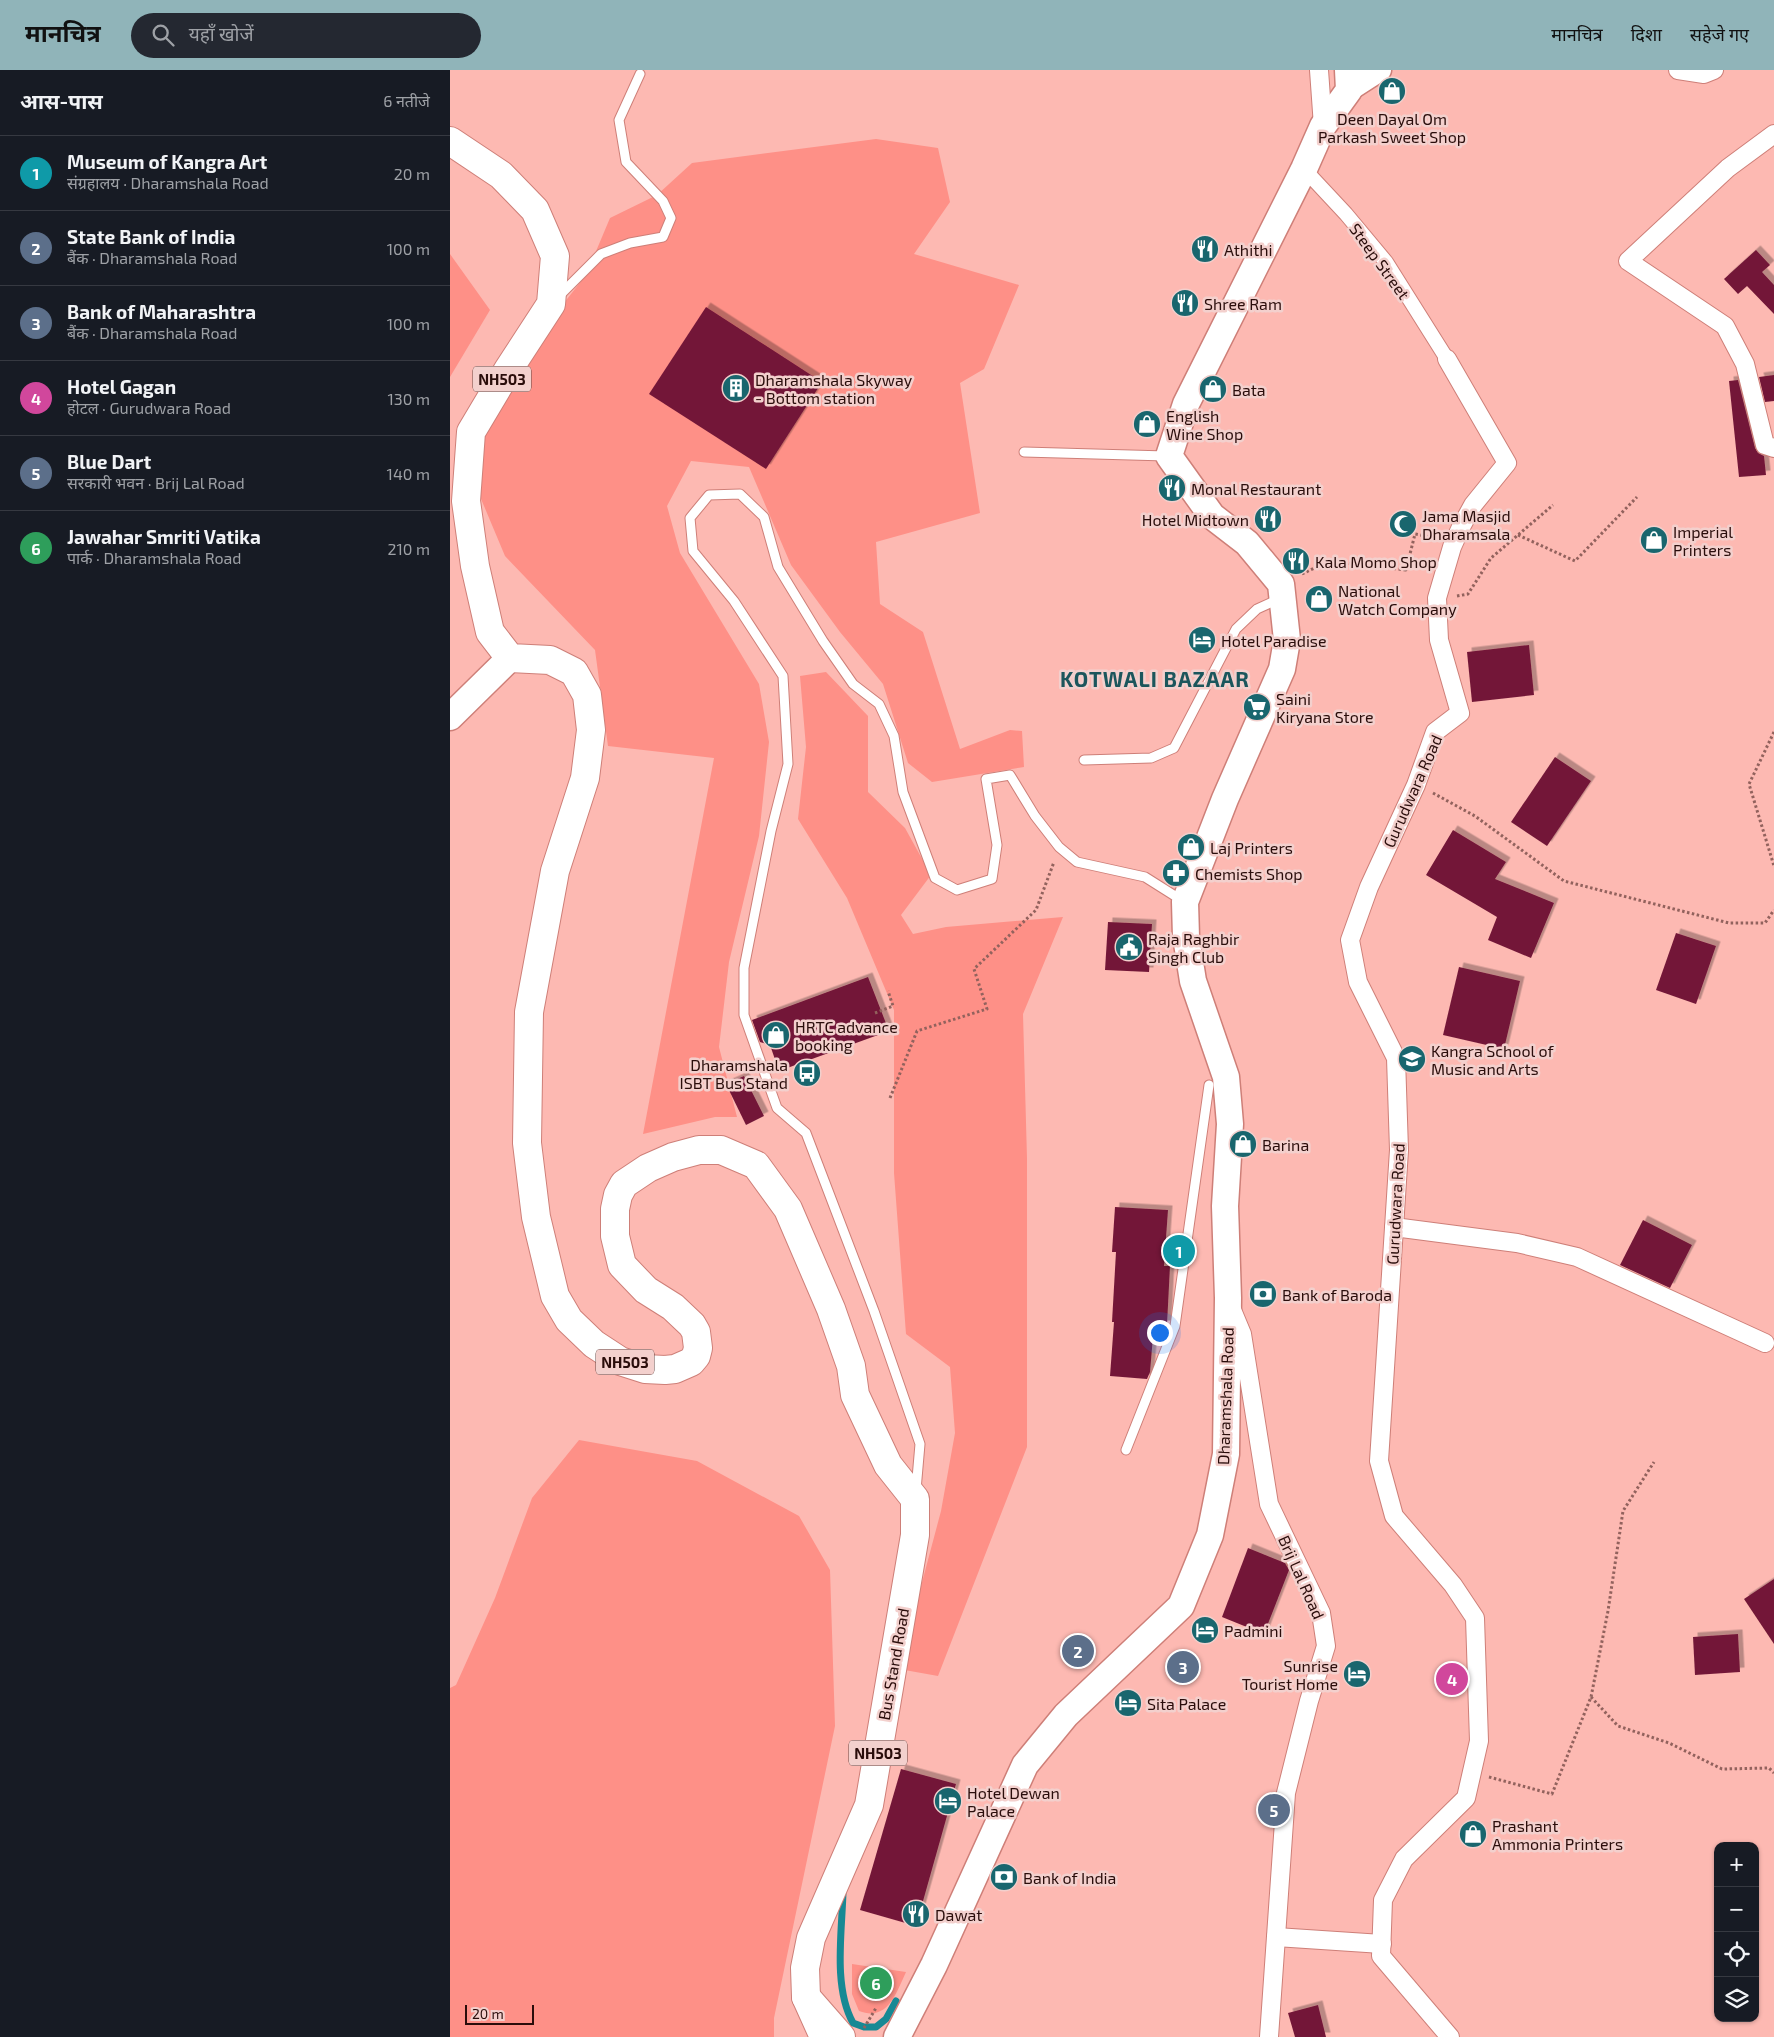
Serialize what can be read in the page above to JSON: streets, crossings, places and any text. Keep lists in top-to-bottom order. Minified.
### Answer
{"streets":{"main road":["NH503","Dharamshala Road","Bus Stand Road"],"street":["Steep Street","Gurudwara Road","Brij Lal Road"]},"crossings":[["Steep Street","Gurudwara Road"],["NH503","Bus Stand Road"],["Dharamshala Road","Brij Lal Road"]],"districts":["KOTWALI BAZAAR"],"places":{"shop":["Deen Dayal Om Parkash Sweet Shop","Bata","English Wine Shop","Imperial Printers","National Watch Company","Laj Printers","HRTC advance booking","Barina","Prashant Ammonia Printers"],"restaurant":["Athithi","Shree Ram","Monal Restaurant","Hotel Midtown","Kala Momo Shop","Dawat"],"building":["Dharamshala Skyway - Bottom station"],"mosque":["Jama Masjid Dharamsala"],"hotel":["Hotel Paradise","Padmini","Sunrise Tourist Home","Sita Palace","Hotel Dewan Palace"],"supermarket":["Saini Kiryana Store"],"pharmacy":["Chemists Shop"],"public building":["Raja Raghbir Singh Club"],"school or university":["Kangra School of Music and Arts"],"bus stop":["Dharamshala ISBT Bus Stand"],"bank":["Bank of Baroda","Bank of India"]},"scale_bar":"20 m","page":{"header":"मानचित्र","search":"यहाँ खोजें","nav":["मानचित्र","दिशा","सहेजे गए"],"heading":["आस-पास","6 नतीजे"],"list":[{"mark":"1","name":"Museum of Kangra Art","note":"संग्रहालय · Dharamshala Road","value":"20 m"},{"mark":"2","name":"State Bank of India","note":"बैंक · Dharamshala Road","value":"100 m"},{"mark":"3","name":"Bank of Maharashtra","note":"बैंक · Dharamshala Road","value":"100 m"},{"mark":"4","name":"Hotel Gagan","note":"होटल · Gurudwara Road","value":"130 m"},{"mark":"5","name":"Blue Dart","note":"सरकारी भवन · Brij Lal Road","value":"140 m"},{"mark":"6","name":"Jawahar Smriti Vatika","note":"पार्क · Dharamshala Road","value":"210 m"}],"pins":["1","2","3","4","5","6"],"map_buttons":["+","−"],"scale":"20 m"}}
